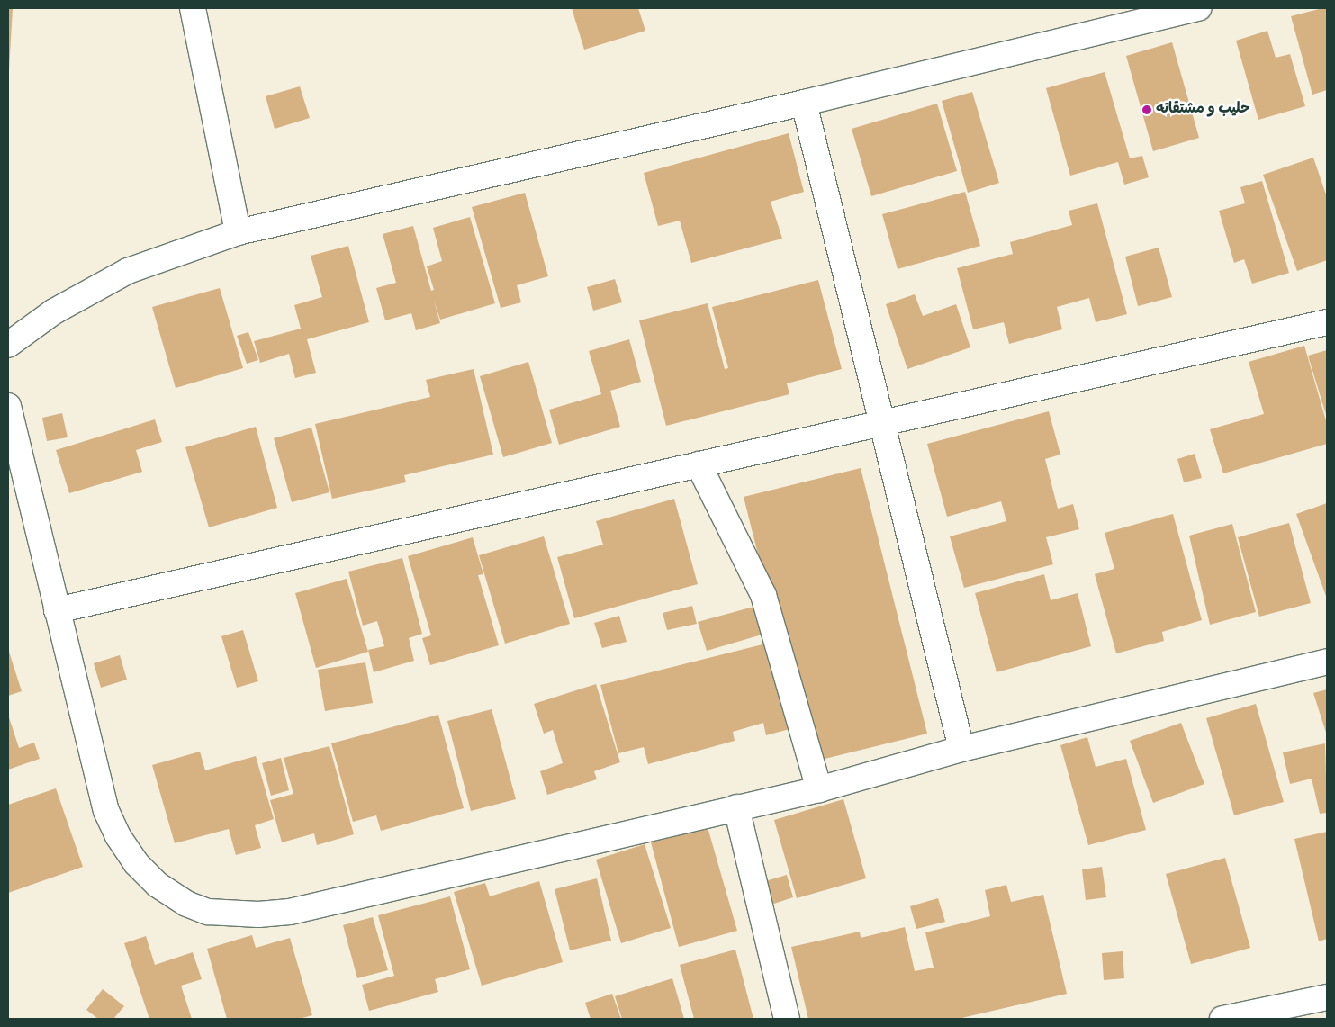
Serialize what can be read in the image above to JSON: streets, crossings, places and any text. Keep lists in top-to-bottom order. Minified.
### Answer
{"places":["حليب و مشتقاته"]}
